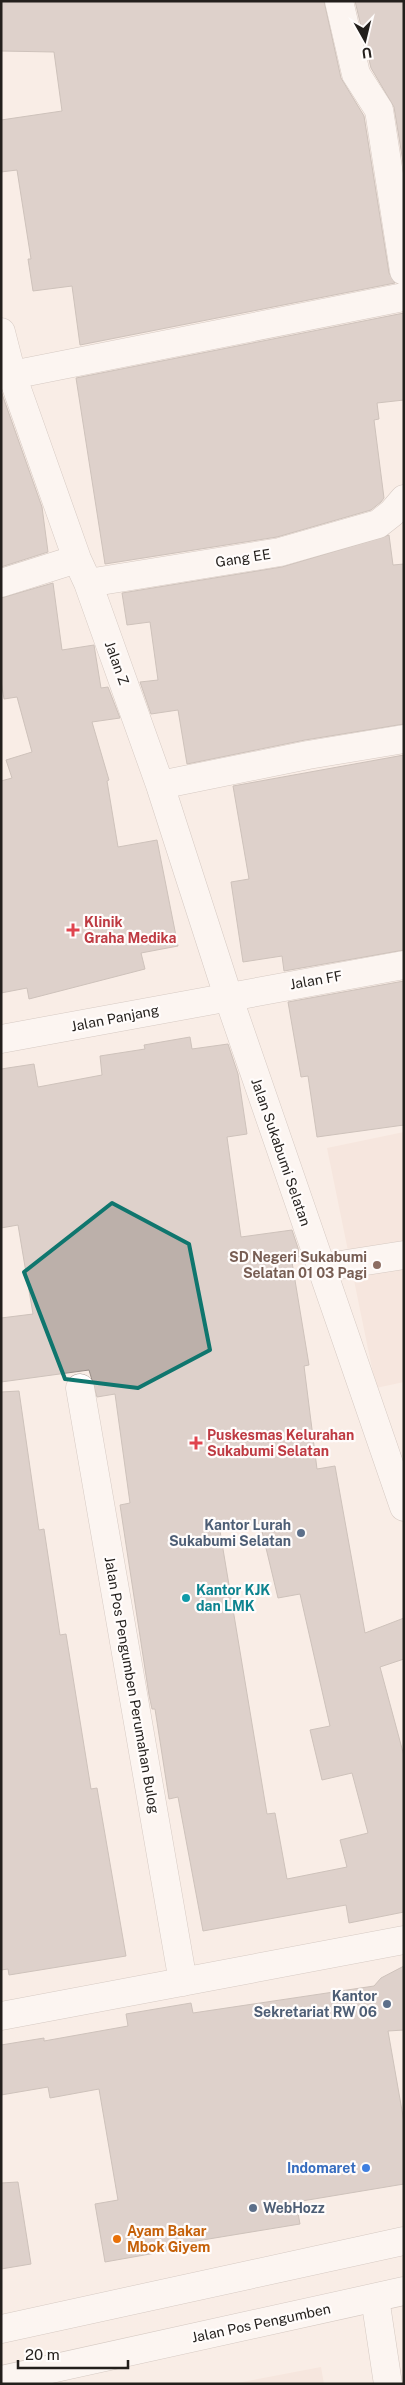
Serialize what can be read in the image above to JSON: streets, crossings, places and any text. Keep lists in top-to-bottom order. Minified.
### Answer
{"streets":{"street":["Gang EE","Jalan Z","Jalan FF","Jalan Panjang","Jalan Sukabumi Selatan","Jalan Pos Pengumben Perumahan Bulog","Jalan Pos Pengumben"]},"crossings":[["Gang EE","Jalan Z"],["Jalan Z","Jalan FF"],["Jalan Z","Jalan Panjang"],["Jalan Z","Jalan Sukabumi Selatan"],["Jalan FF","Jalan Panjang"],["Jalan FF","Jalan Sukabumi Selatan"],["Jalan Panjang","Jalan Sukabumi Selatan"]],"places":{"health":["Klinik Graha Medika","Puskesmas Kelurahan Sukabumi Selatan"],"other":["SD Negeri Sukabumi Selatan 01 03 Pagi","Kantor Lurah Sukabumi Selatan","Kantor KJK dan LMK","Kantor Sekretariat RW 06","Indomaret","WebHozz","Ayam Bakar Mbok Giyem"]},"scale_bar":"20 m","north":"bottom"}
